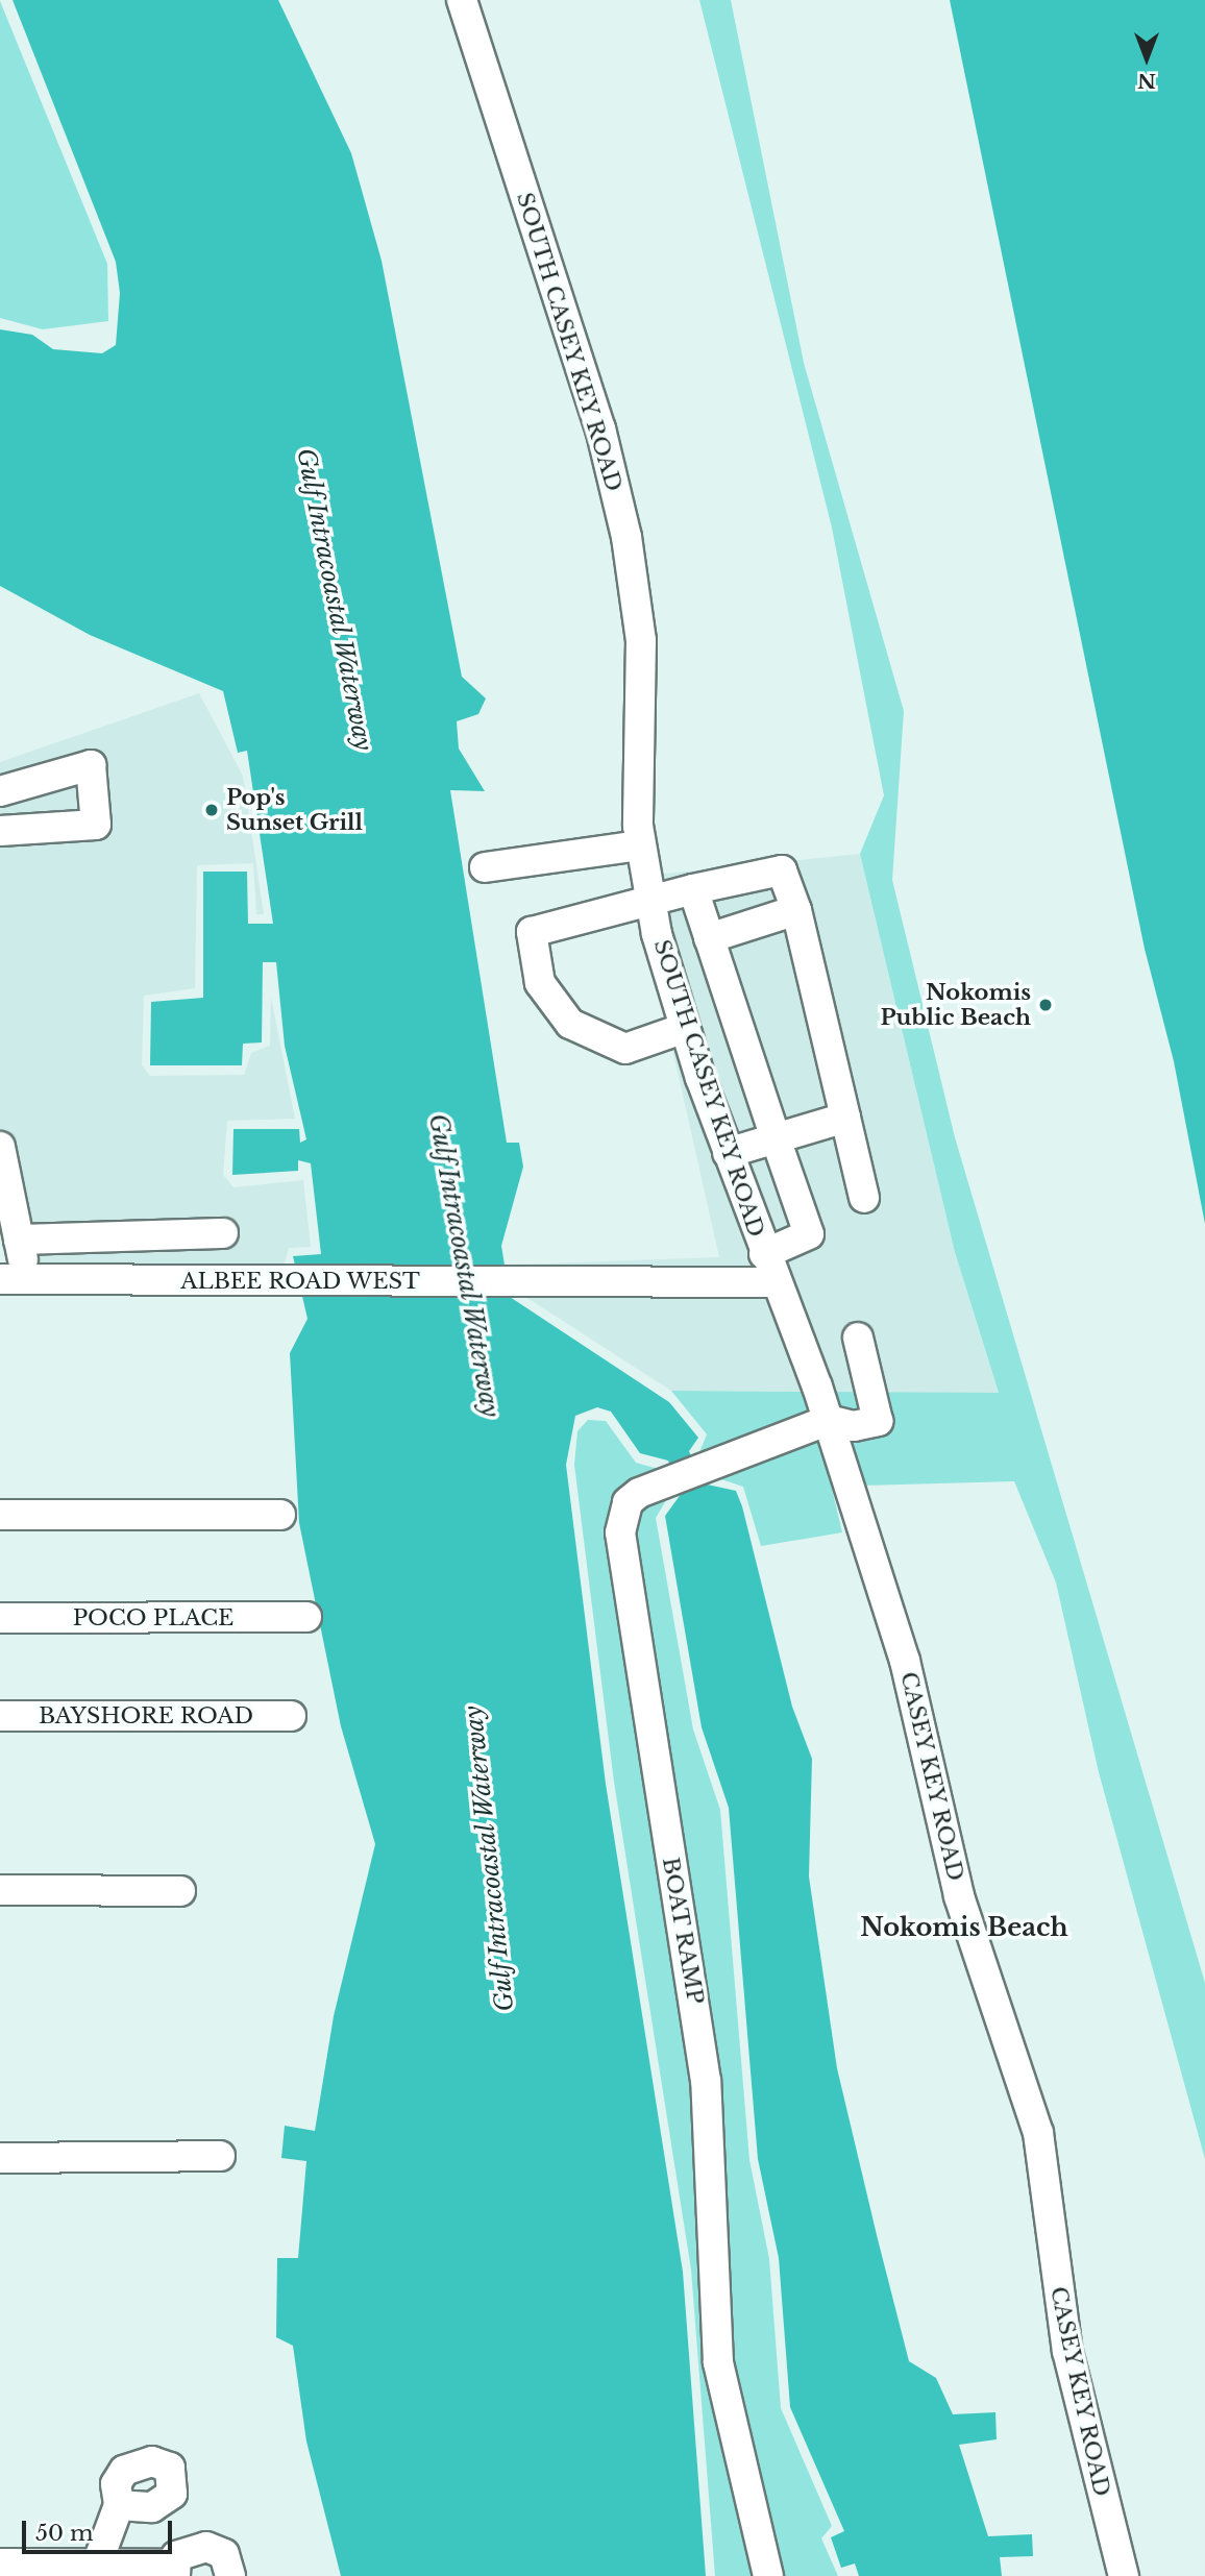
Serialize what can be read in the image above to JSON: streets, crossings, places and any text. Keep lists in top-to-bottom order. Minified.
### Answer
{"streets":{"street":["SOUTH CASEY KEY ROAD","ALBEE ROAD WEST","POCO PLACE","BAYSHORE ROAD","CASEY KEY ROAD","BOAT RAMP"]},"crossings":[["SOUTH CASEY KEY ROAD","ALBEE ROAD WEST"],["SOUTH CASEY KEY ROAD","CASEY KEY ROAD"],["ALBEE ROAD WEST","CASEY KEY ROAD"],["CASEY KEY ROAD","BOAT RAMP"]],"districts":["Nokomis Beach"],"water":["Gulf Intracoastal Waterway"],"places":["Pop's Sunset Grill","Nokomis Public Beach"],"scale_bar":"50 m","north":"bottom"}
